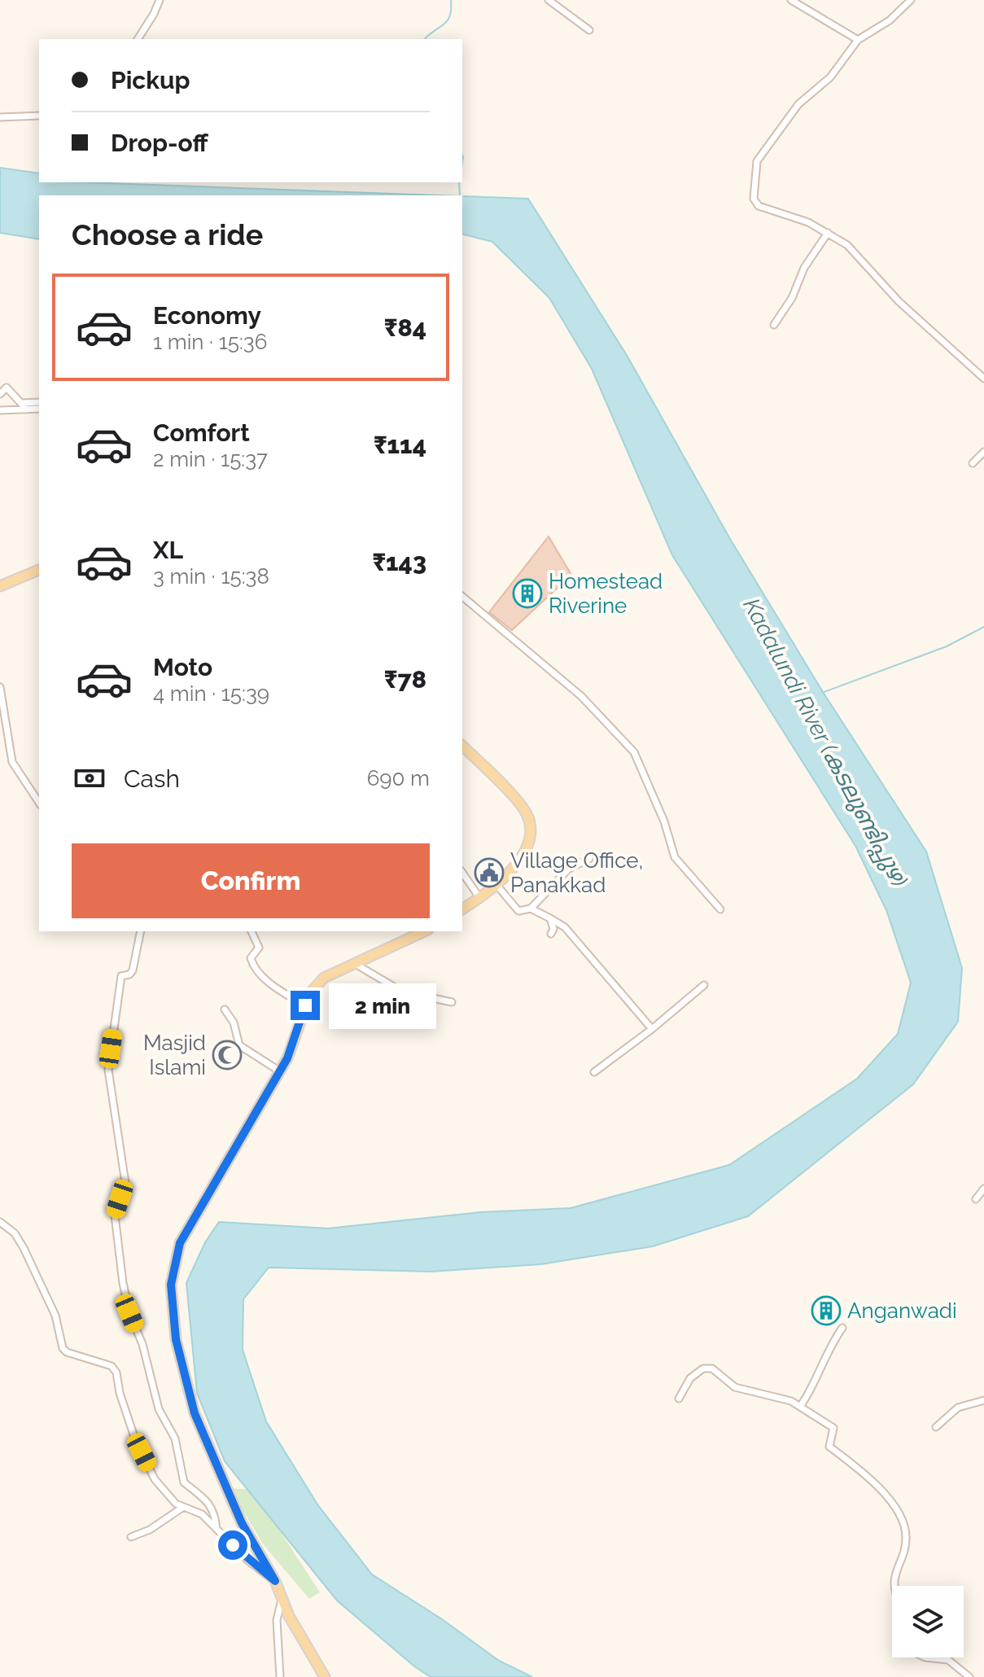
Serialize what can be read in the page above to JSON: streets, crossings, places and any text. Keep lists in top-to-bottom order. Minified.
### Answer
{"water":["Kadalundi River (കടലുണ്ടിപ്പുഴ)"],"places":{"building":["Homestead Riverine","Anganwadi"],"public building":["Village Office, Panakkad"],"mosque":["Masjid Islami"]},"page":{"banner":["Pickup","Drop-off"],"heading":"Choose a ride","list":[{"name":"Economy","note":"1 min · 15:36","value":"₹84"},{"name":"Comfort","note":"2 min · 15:37","value":"₹114"},{"name":"XL","note":"3 min · 15:38","value":"₹143"},{"name":"Moto","note":"4 min · 15:39","value":"₹78"}],"pay":["Cash","690 m"],"buttons":"Confirm","bubble":"2 min"}}
